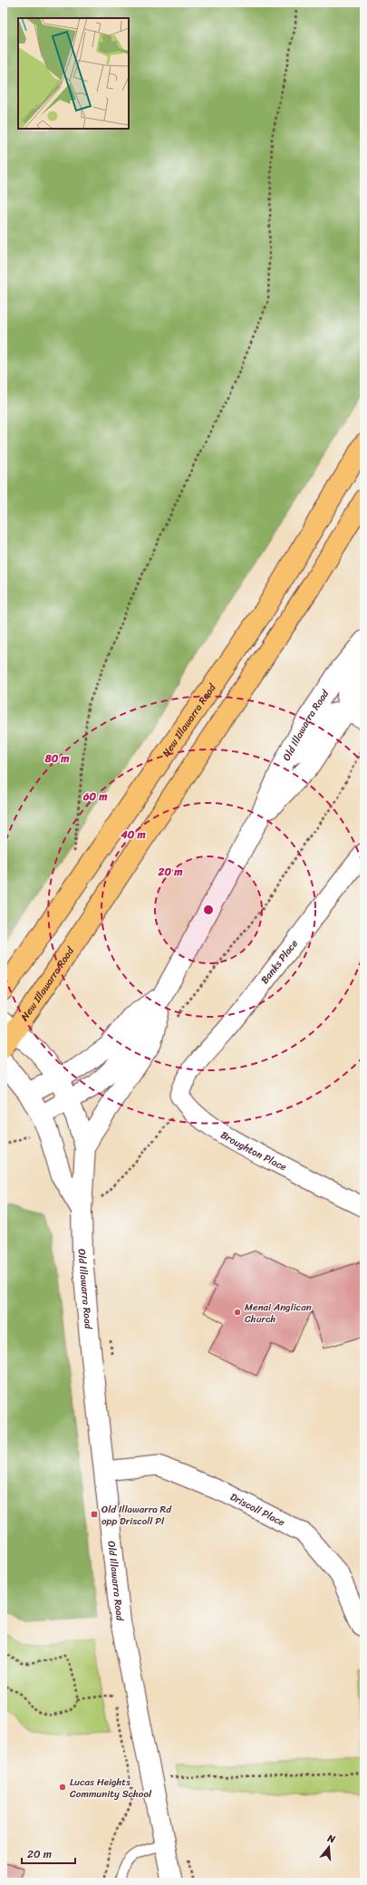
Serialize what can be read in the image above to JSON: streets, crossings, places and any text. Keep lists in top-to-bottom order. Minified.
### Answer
{"streets":{"highway":["New Illawarra Road"],"street":["Old Illawarra Road","Banks Place","Broughton Place","Driscoll Place"]},"crossings":[["New Illawarra Road","Old Illawarra Road"],["Old Illawarra Road","Driscoll Place"],["Banks Place","Broughton Place"]],"places":{"other":["Menai Anglican Church","Lucas Heights Community School"],"transit":["Old Illawarra Rd opp Driscoll Pl"]},"scale_bar":"20 m","north":"top","rings":["80 m","60 m","40 m","20 m"]}
